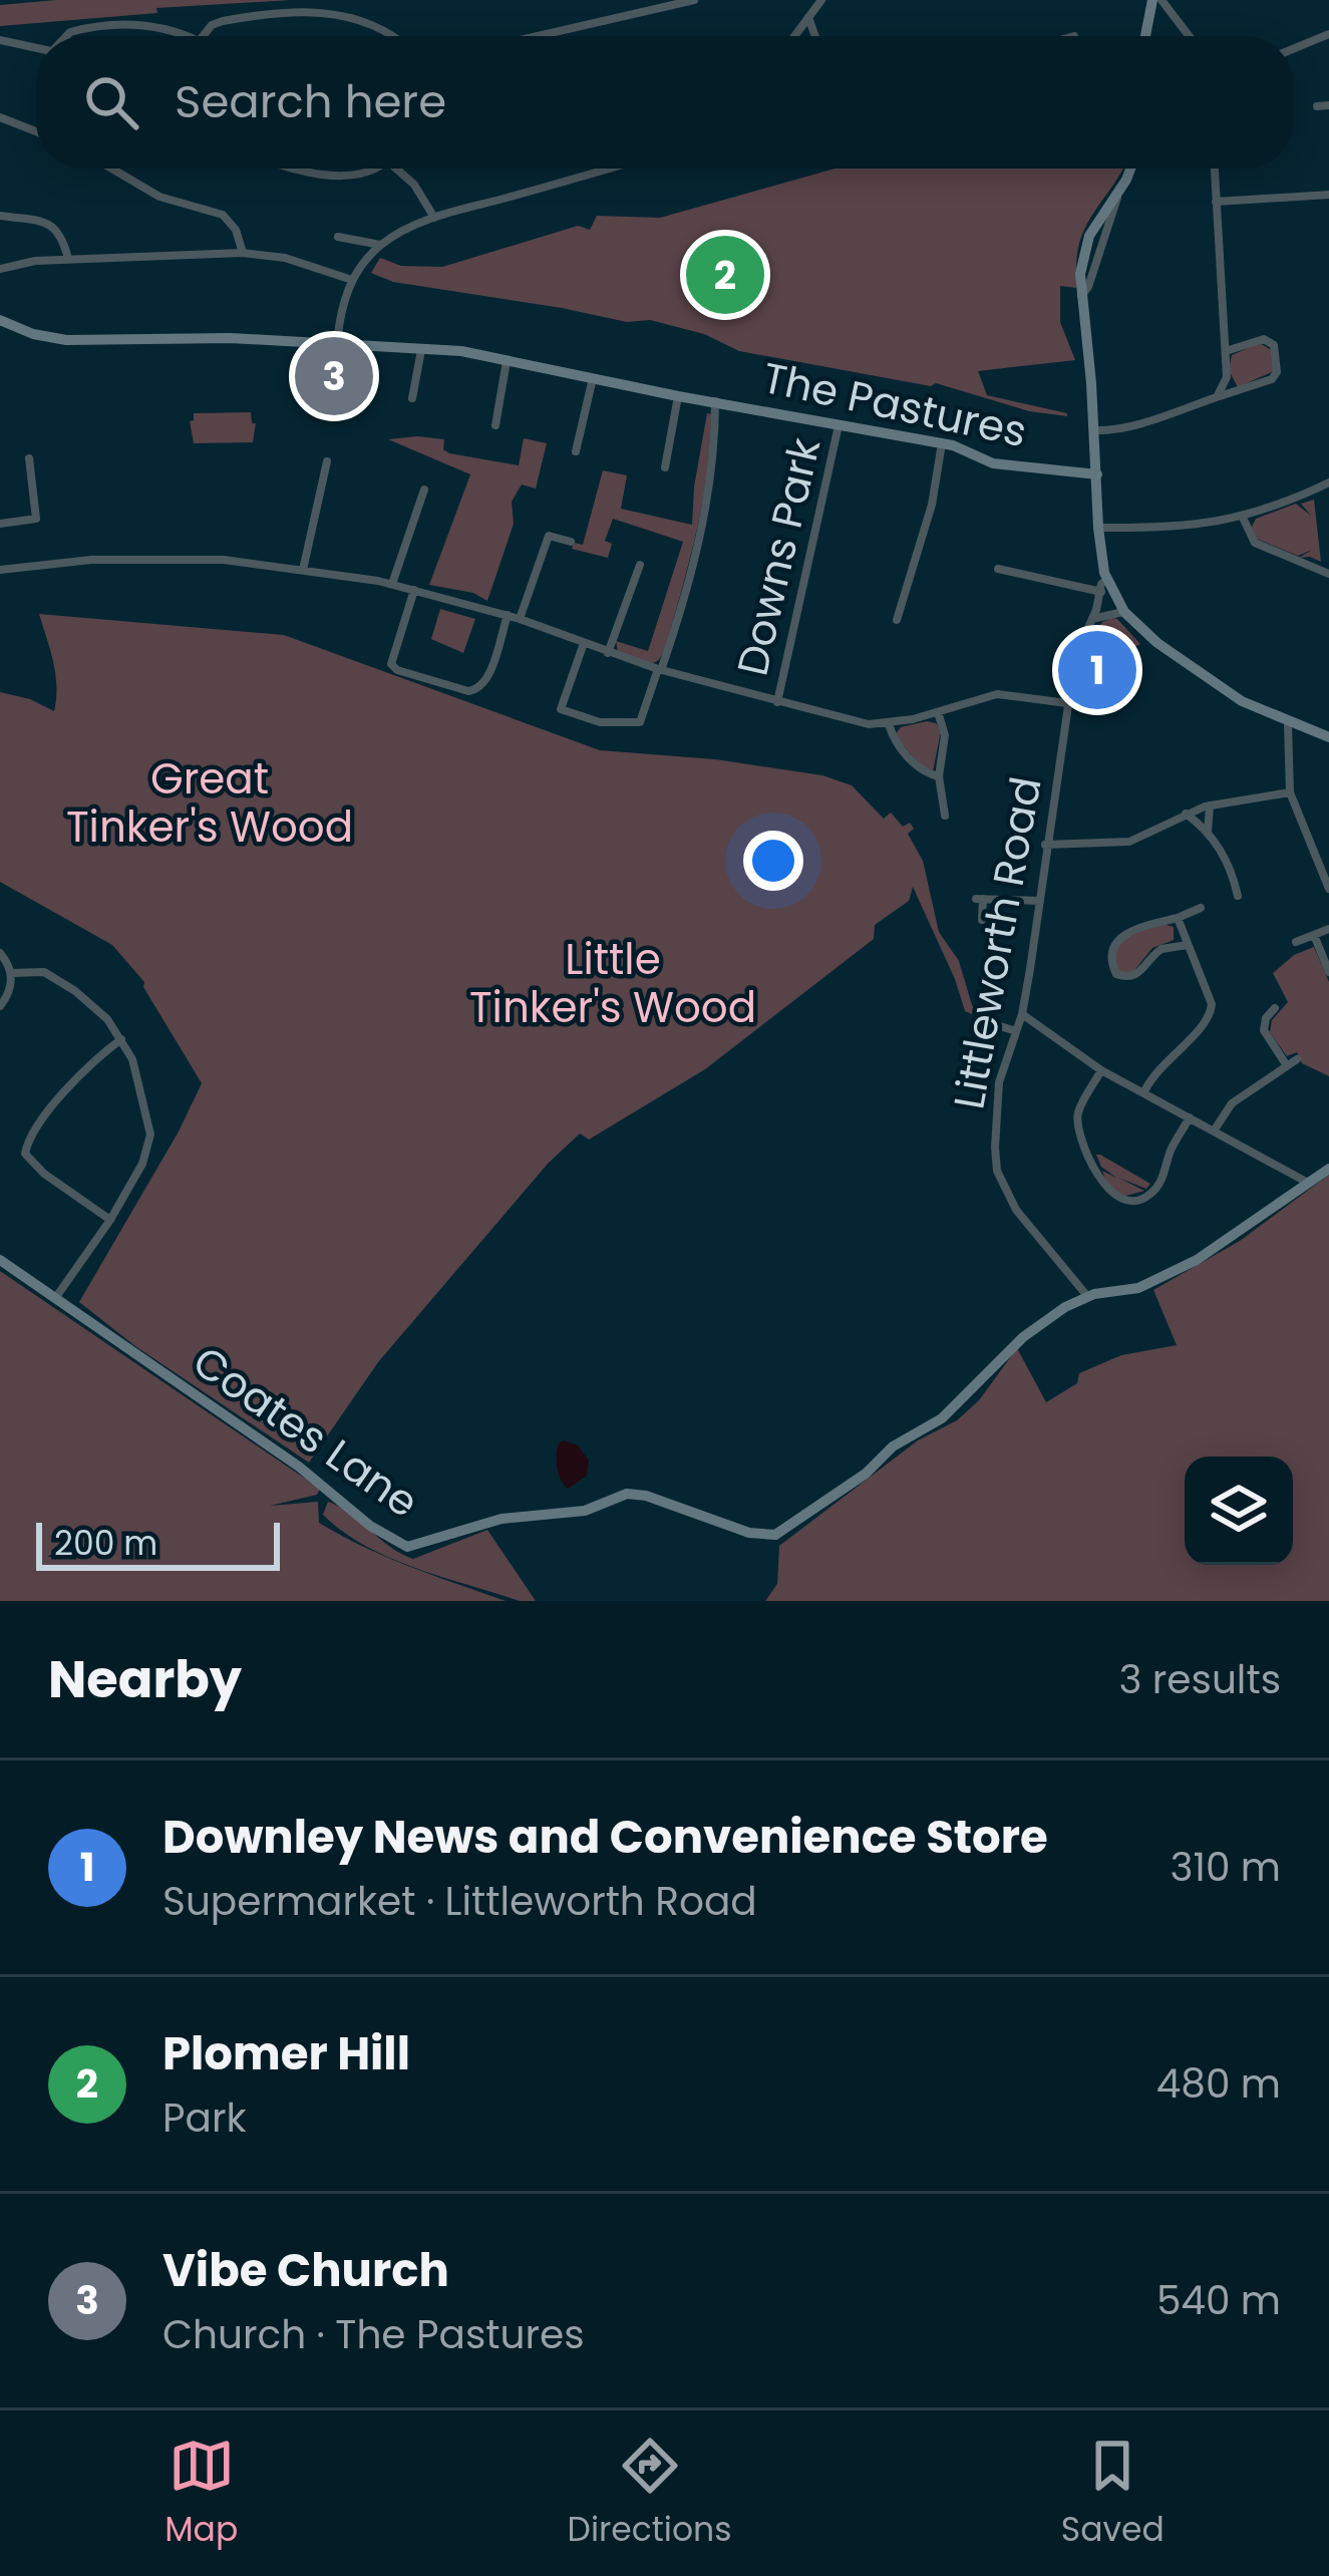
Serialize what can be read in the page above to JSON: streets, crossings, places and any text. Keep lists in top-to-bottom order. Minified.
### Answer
{"streets":{"street":["The Pastures","Downs Park","Littleworth Road","Coates Lane"]},"crossings":[["The Pastures","Downs Park"],["Littleworth Road","Coates Lane"]],"parks":["Great Tinker's Wood","Little Tinker's Wood"],"scale_bar":"200 m","page":{"search":"Search here","pins":["2","3","1"],"scale":"200 m","heading":["Nearby","3 results"],"list":[{"mark":"1","name":"Downley News and Convenience Store","note":"Supermarket · Littleworth Road","value":"310 m"},{"mark":"2","name":"Plomer Hill","note":"Park","value":"480 m"},{"mark":"3","name":"Vibe Church","note":"Church · The Pastures","value":"540 m"}],"nav":["Map","Directions","Saved"]}}
